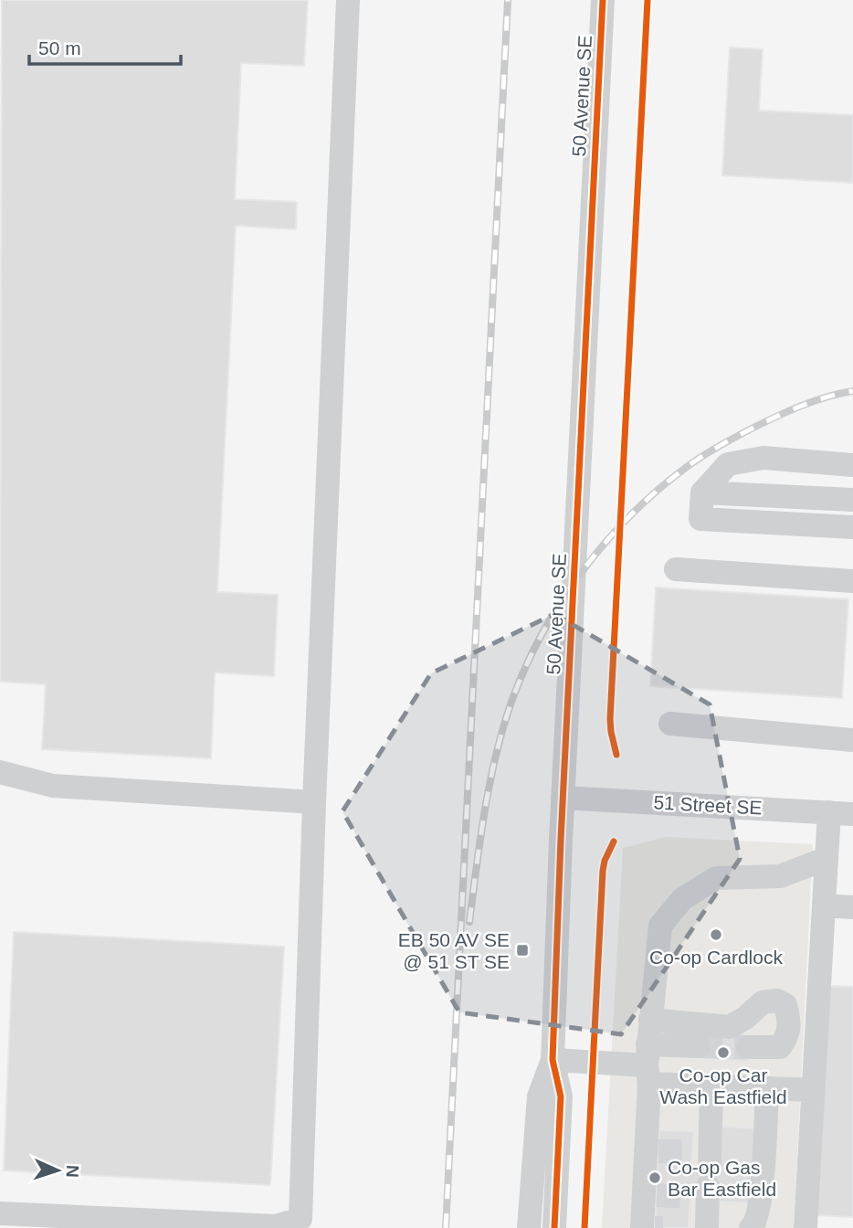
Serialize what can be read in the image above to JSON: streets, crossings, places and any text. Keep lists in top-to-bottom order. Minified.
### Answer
{"streets":{"street":["50 Avenue SE","51 Street SE"]},"crossings":[["50 Avenue SE","51 Street SE"]],"places":{"other":["Co-op Cardlock","Co-op Car Wash Eastfield","Co-op Gas Bar Eastfield"],"transit":["EB 50 AV SE @ 51 ST SE"]},"scale_bar":"50 m","north":"right"}
